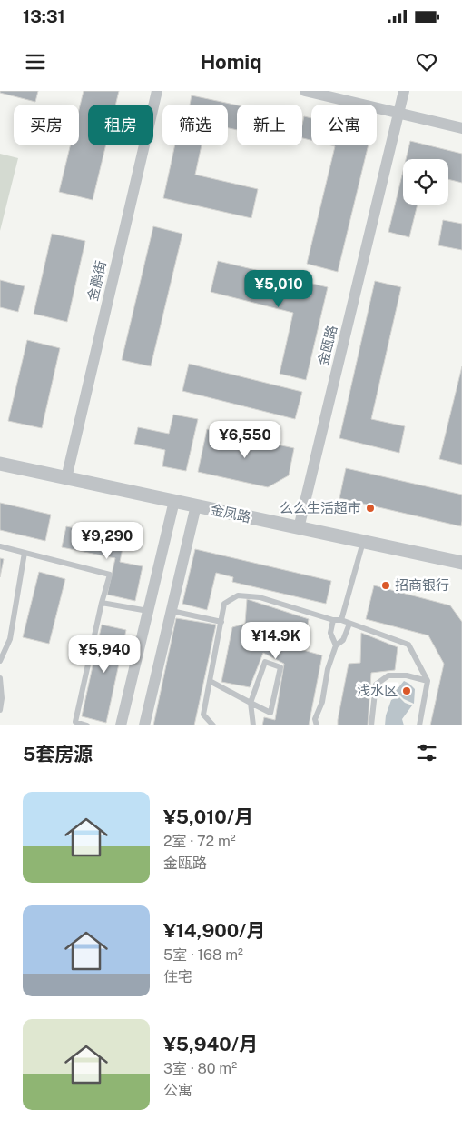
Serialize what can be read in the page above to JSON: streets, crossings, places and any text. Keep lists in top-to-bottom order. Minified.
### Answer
{"streets":{"street":["金鹏街","金瓯路","金凤路"]},"crossings":[["金鹏街","金凤路"],["金瓯路","金凤路"]],"places":["么么生活超市","招商银行","浅水区"],"page":{"status":"13:31","header":"Homiq","chip":["买房","租房","筛选","新上","公寓"],"price":["¥5,010","¥6,550","¥9,290","¥14.9K","¥5,940"],"heading":"5套房源","list":[{"name":"¥5,010/月","note":"2室 · 72 m² · 金瓯路"},{"name":"¥14,900/月","note":"5室 · 168 m² · 住宅"},{"name":"¥5,940/月","note":"3室 · 80 m² · 公寓"}]}}
